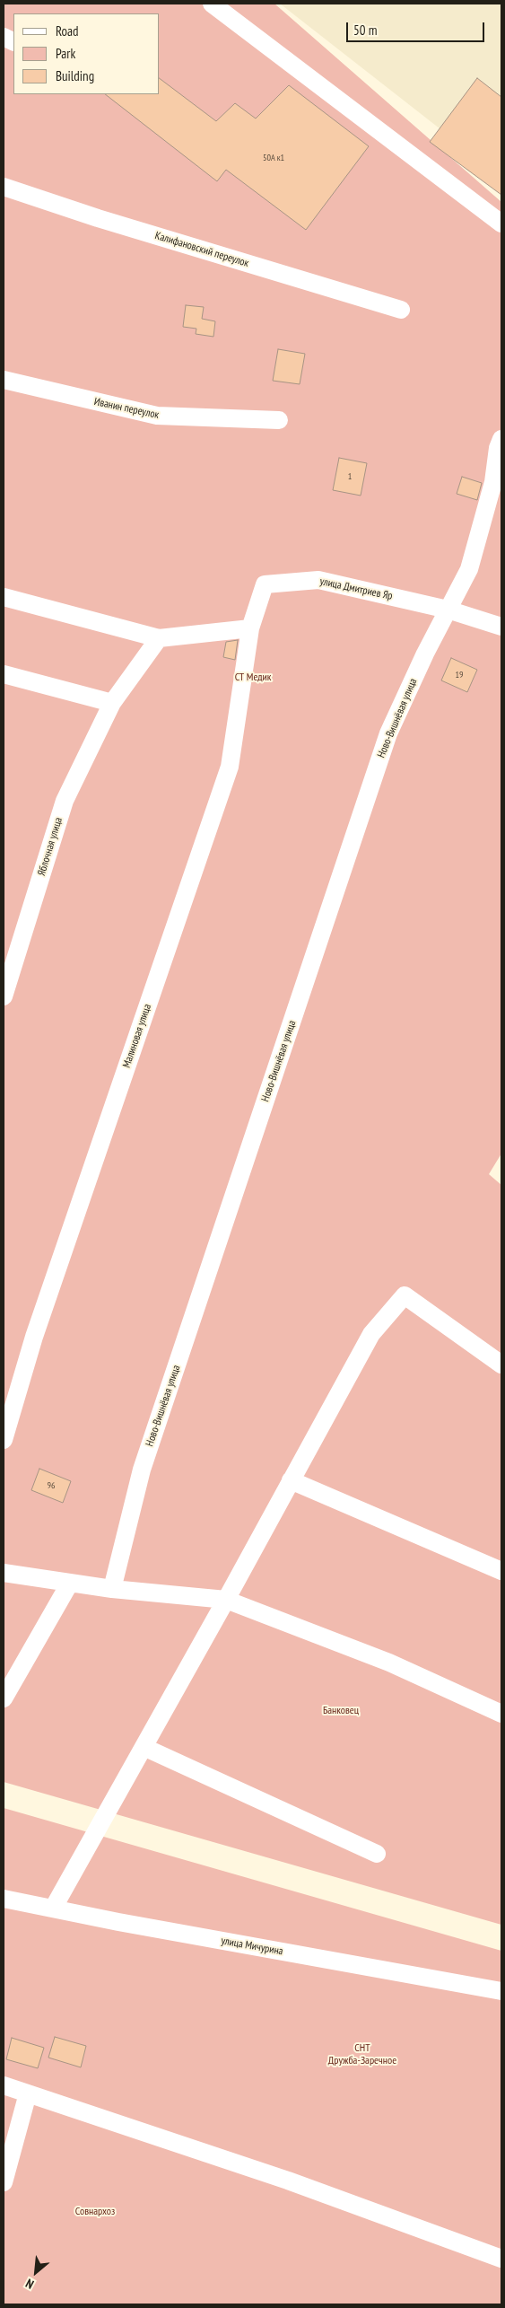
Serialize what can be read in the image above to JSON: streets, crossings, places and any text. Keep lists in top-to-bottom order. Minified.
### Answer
{"streets":{"street":["Калифановский переулок","Иванин переулок","улица Дмитриев Яр","Ново-Вишнёвая улица","Яблочная улица","Малиновая улица","улица Мичурина"]},"crossings":[["улица Дмитриев Яр","Ново-Вишнёвая улица"],["улица Дмитриев Яр","Малиновая улица"]],"parks":["СТ Медик","Банковец","СНТ Дружба-Заречное","Совнархоз"],"house_numbers":["50А к1","1","19","96"],"legend":["Road","Park","Building"],"scale_bar":"50 m","north":"bottom left"}
